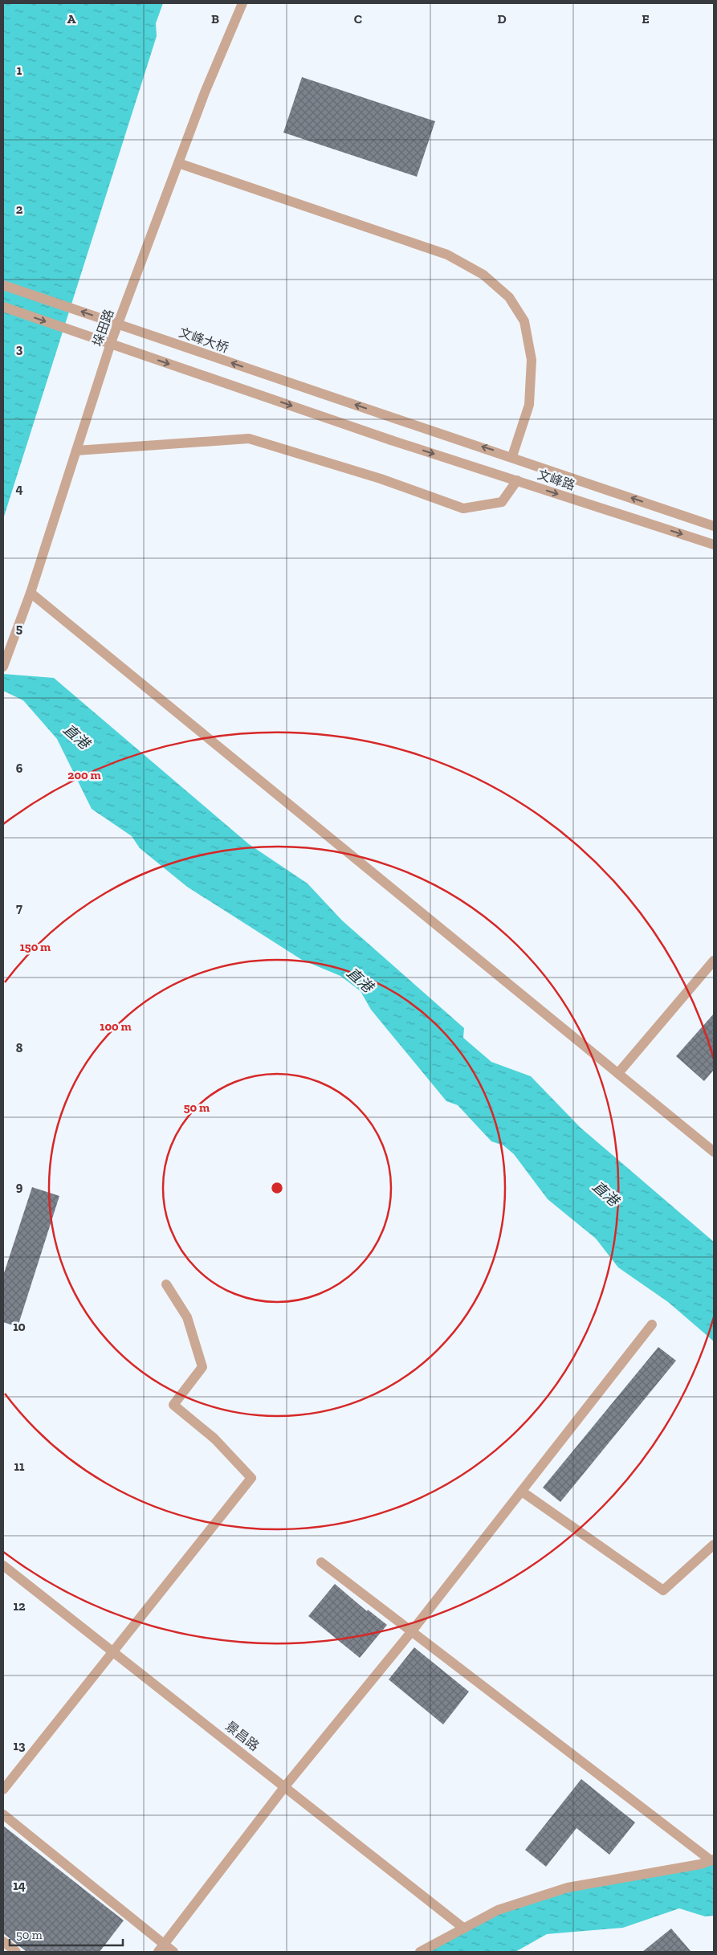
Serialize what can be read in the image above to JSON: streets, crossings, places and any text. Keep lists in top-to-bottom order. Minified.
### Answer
{"streets":{"street":["垛田路","文峰大桥","文峰路","景昌路"]},"crossings":[["文峰大桥","文峰路"]],"water":["直港"],"scale_bar":"50 m","grid":{"columns":["A","B","C","D","E"],"rows":["1","2","3","4","5","6","7","8","9","10","11","12","13","14"]},"rings":["200 m","150 m","100 m","50 m"]}
